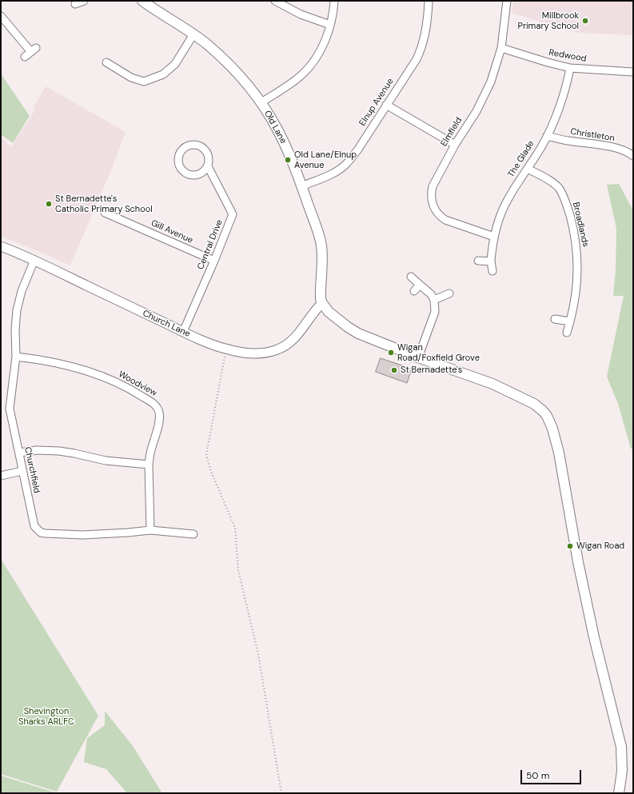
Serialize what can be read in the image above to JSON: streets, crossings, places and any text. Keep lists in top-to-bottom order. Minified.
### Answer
{"streets":{"main road":["Old Lane"],"street":["Redwood","Elnup Avenue","Elmfield","Christleton","The Glade","Broadlands","Gill Avenue","Central Drive","Church Lane","Woodview","Churchfield"]},"crossings":[["Redwood","Elmfield"],["Redwood","The Glade"],["Elnup Avenue","Old Lane"],["Old Lane","Church Lane"],["Elmfield","The Glade"],["Christleton","The Glade"],["The Glade","Broadlands"],["Gill Avenue","Central Drive"],["Central Drive","Church Lane"],["Church Lane","Churchfield"],["Woodview","Churchfield"]],"parks":["Shevington Sharks ARLFC"],"places":["Millbrook Primary School","Old Lane/Elnup Avenue","St Bernadette's Catholic Primary School","Wigan Road/Foxfield Grove","St Bernadette's","Wigan Road"],"scale_bar":"50 m"}
